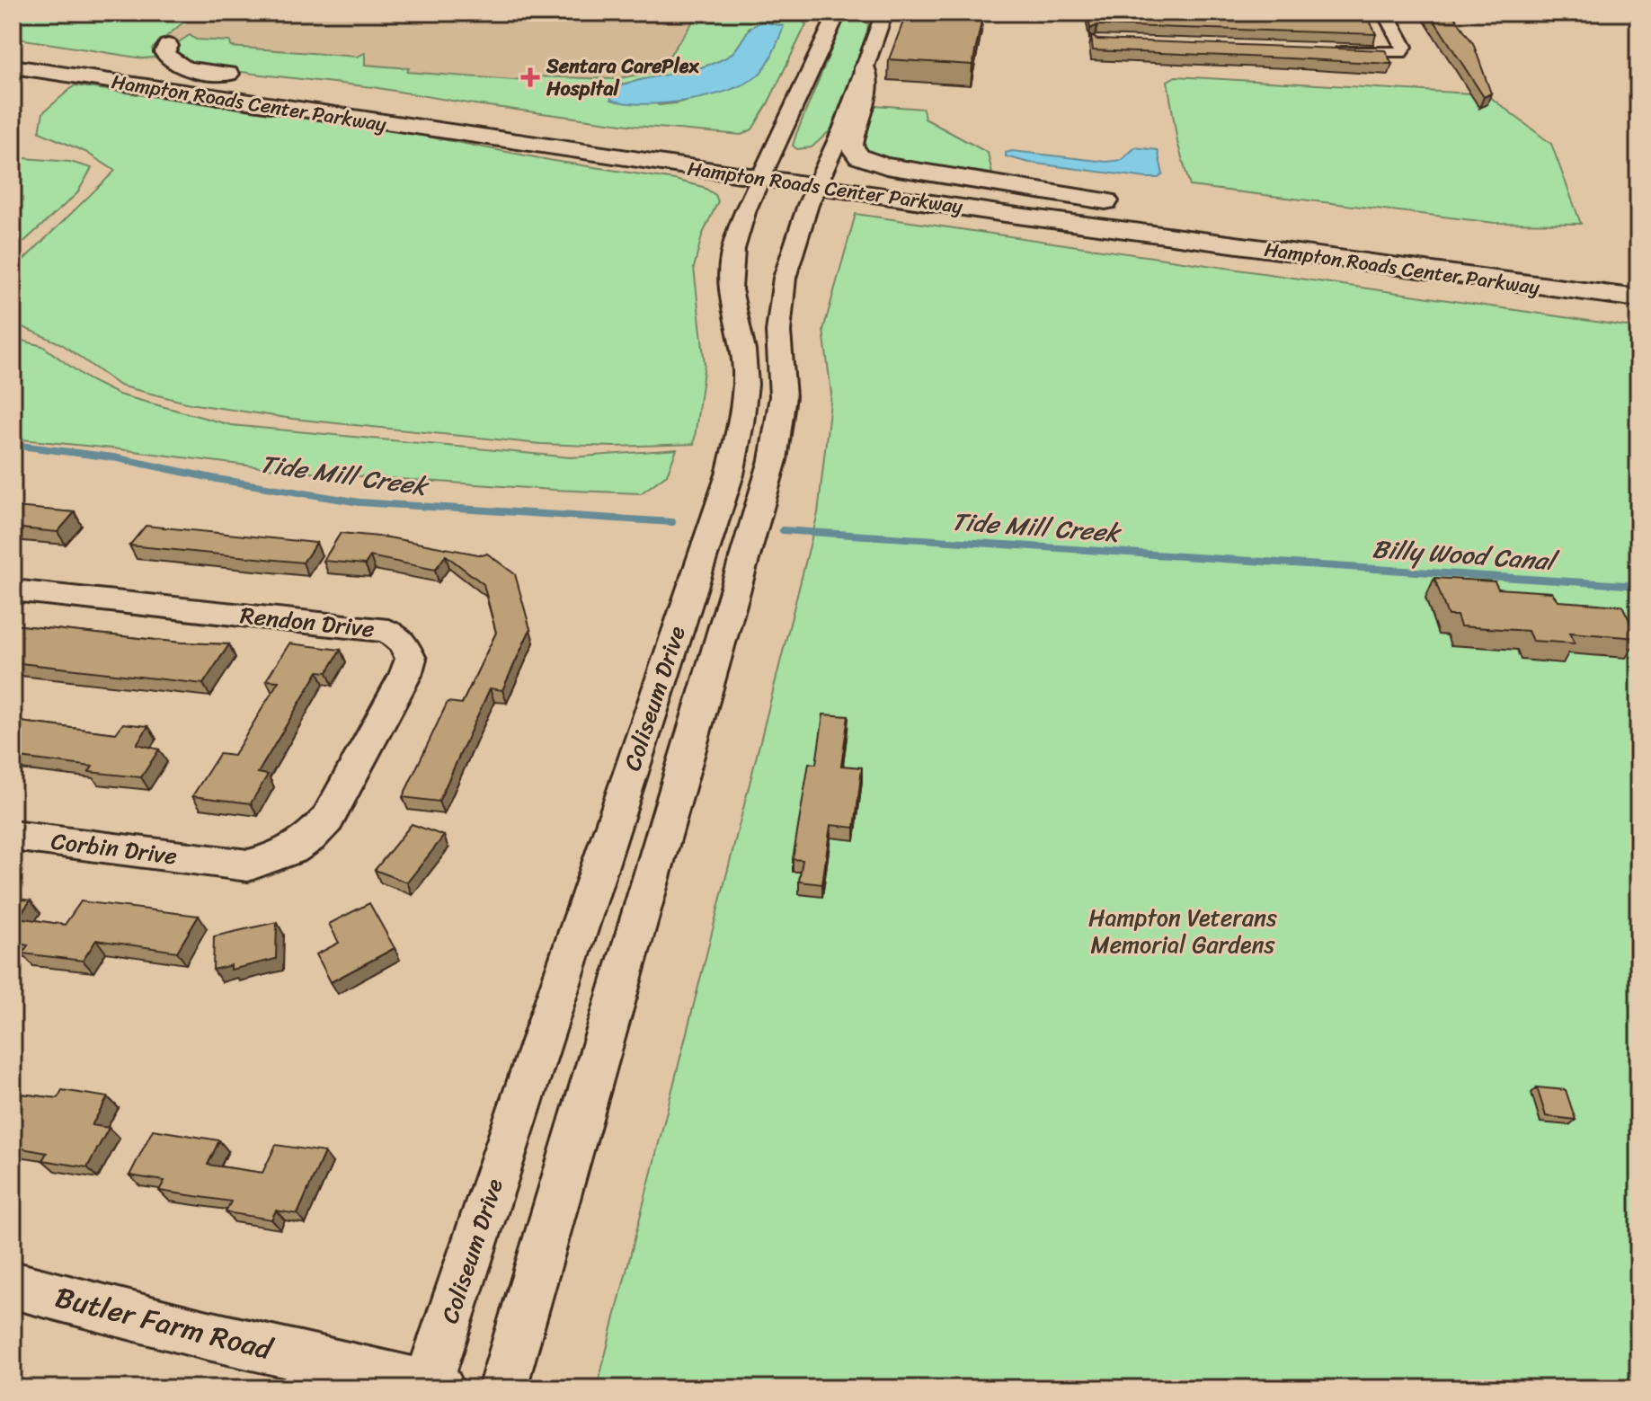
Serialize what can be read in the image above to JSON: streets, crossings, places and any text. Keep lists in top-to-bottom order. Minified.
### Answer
{"streets":{"main road":["Hampton Roads Center Parkway"],"street":["Rendon Drive","Coliseum Drive","Corbin Drive","Butler Farm Road"]},"crossings":[["Hampton Roads Center Parkway","Coliseum Drive"],["Rendon Drive","Corbin Drive"],["Coliseum Drive","Butler Farm Road"]],"water":["Tide Mill Creek","Billy Wood Canal"],"parks":["Hampton Veterans Memorial Gardens"],"places":{"health":["Sentara CarePlex Hospital"]}}
